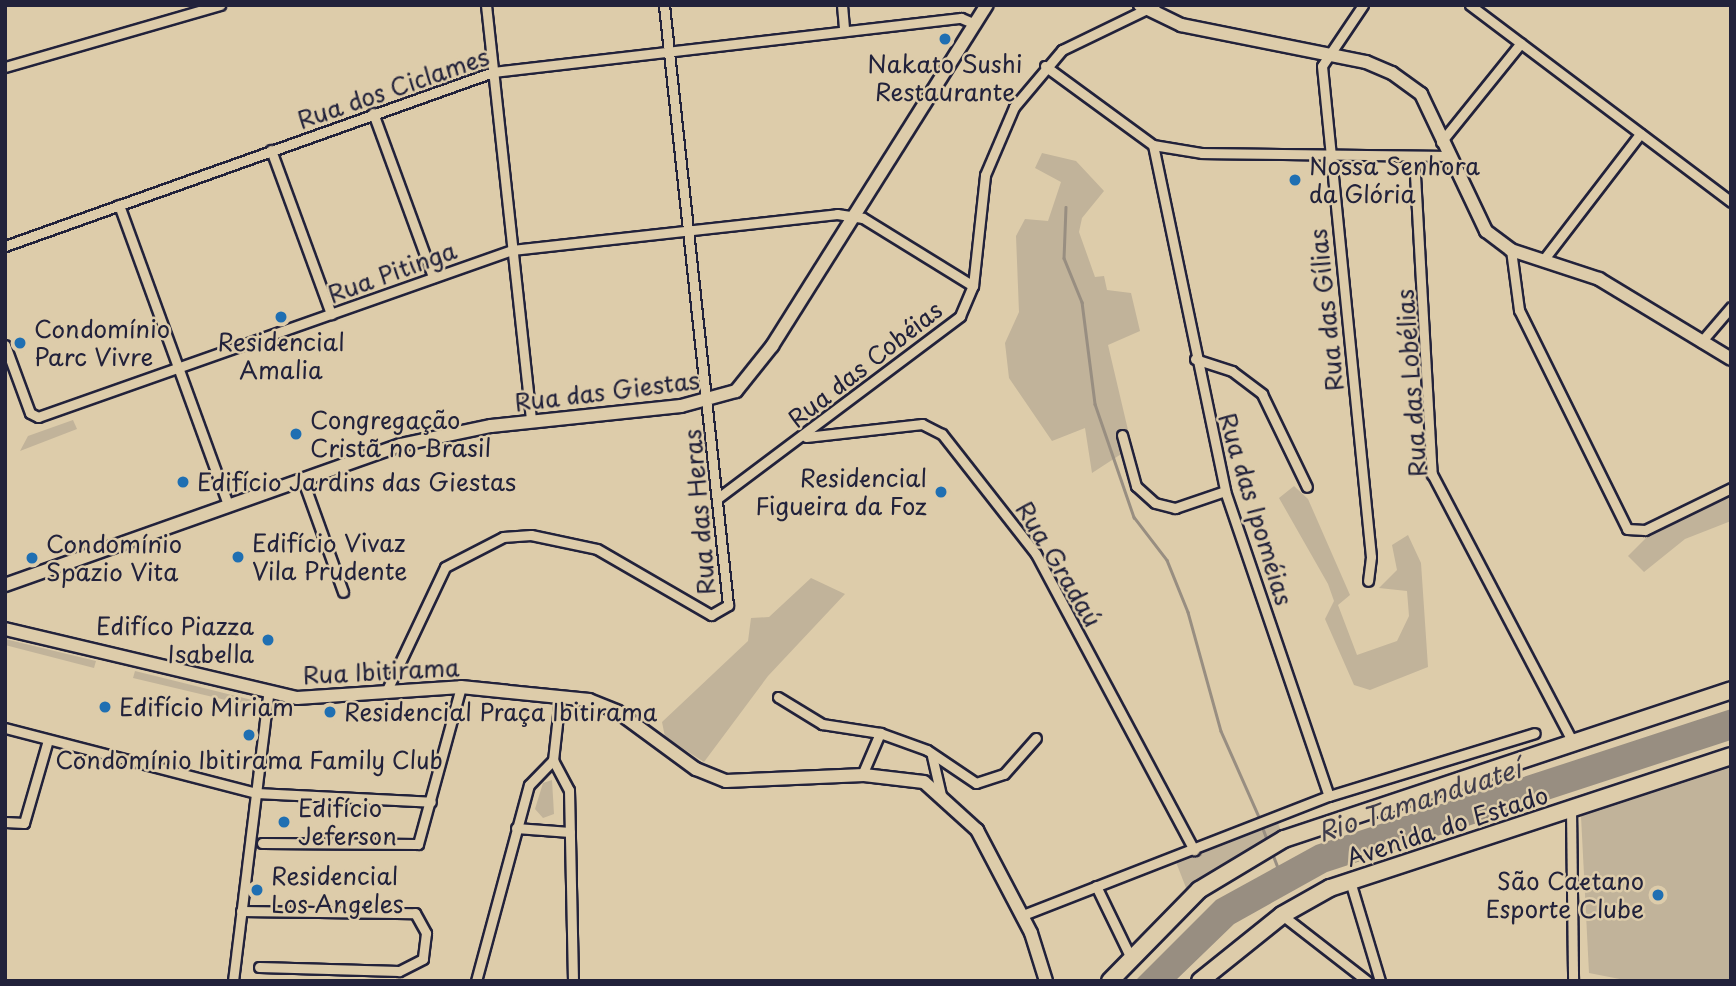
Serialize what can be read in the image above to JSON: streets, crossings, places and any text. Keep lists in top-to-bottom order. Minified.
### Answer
{"streets":{"highway":["Avenida do Estado"],"main road":["Rua das Giestas","Rua Ibitirama"],"street":["Rua dos Ciclames","Rua Pitinga","Rua das Gílias","Rua das Cobéias","Rua das Lobélias","Rua das Ipoméias","Rua das Heras","Rua Gradaú"]},"crossings":[["Rua dos Ciclames","Rua das Giestas"],["Rua dos Ciclames","Rua das Heras"],["Rua Pitinga","Rua das Giestas"],["Rua Pitinga","Rua das Heras"],["Rua das Cobéias","Rua das Heras"],["Rua das Cobéias","Rua Gradaú"],["Rua das Giestas","Rua das Heras"],["Rua das Heras","Rua Ibitirama"]],"water":["Rio Tamanduateí"],"places":["Nakato Sushi Restaurante","Nossa Senhora da Glória","Residencial Amalia","Condomínio Parc Vivre","Congregação Cristã no Brasil","Edifício Jardins das Giestas","Residencial Figueira da Foz","Edifício Vivaz Vila Prudente","Condomínio Spazio Vita","Edifíco Piazza Isabella","Edifício Miriam","Residencial Praça Ibitirama","Condomínio Ibitirama Family Club","Edifício Jeferson","Residencial Los Angeles","São Caetano Esporte Clube"]}
